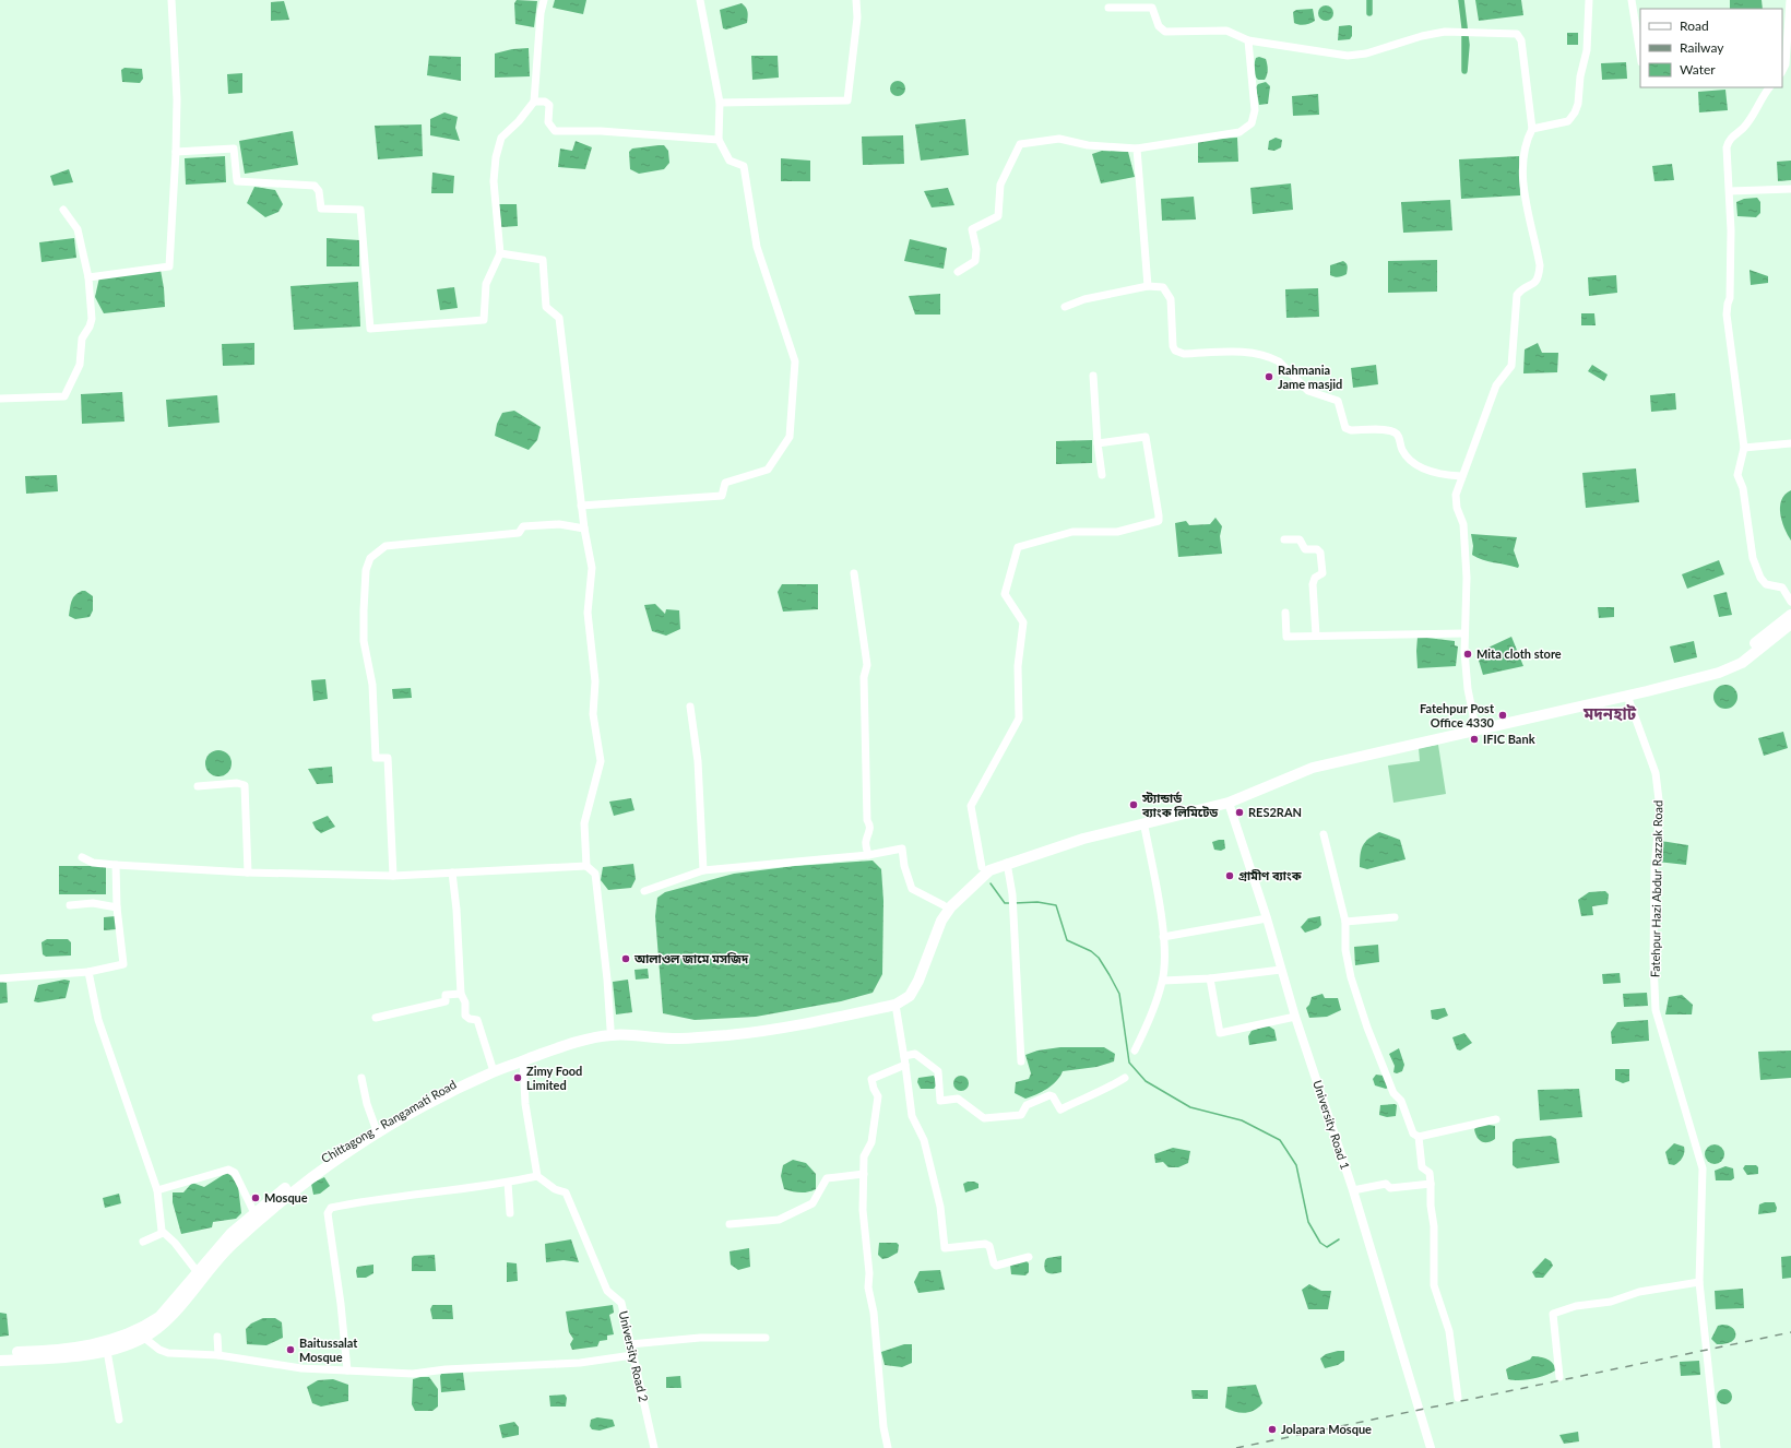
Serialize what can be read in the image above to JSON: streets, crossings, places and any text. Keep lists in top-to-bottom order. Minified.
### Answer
{"streets":{"highway":["Chittagong - Rangamati Road"],"main road":["University Road 1"],"street":["Fatehpur Hazi Abdur Razzak Road","University Road 2"]},"crossings":[["Fatehpur Hazi Abdur Razzak Road","Chittagong - Rangamati Road"],["Chittagong - Rangamati Road","University Road 1"]],"districts":["মদনহাট"],"places":["Rahmania Jame masjid","Mita cloth store","Fatehpur Post Office 4330","IFIC Bank","স্ট্যান্ডার্ড ব্যাংক লিমিটেড","RES2RAN","গ্রামীণ ব্যাংক","আলাওল জামে মসজিদ","Zimy Food Limited","Mosque","Baitussalat Mosque","Jolapara Mosque"],"legend":["Road","Railway","Water"]}
